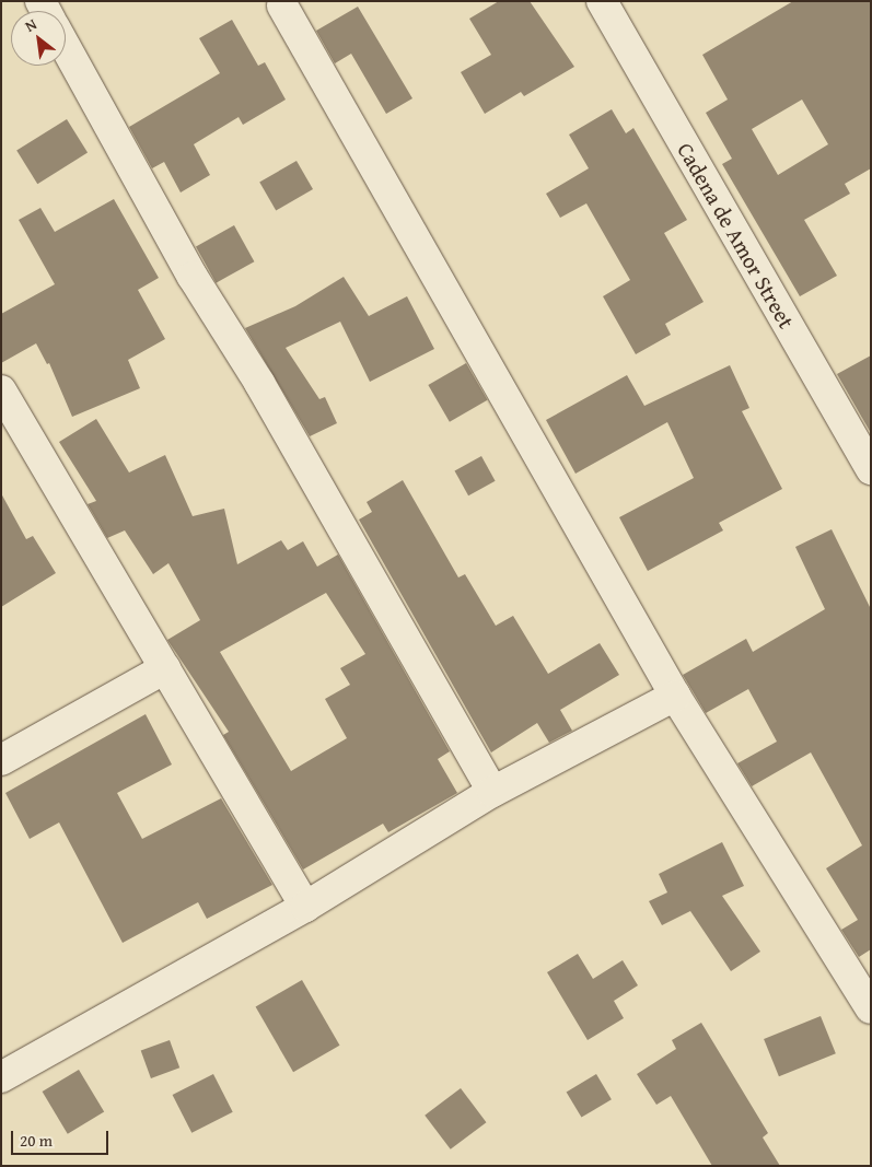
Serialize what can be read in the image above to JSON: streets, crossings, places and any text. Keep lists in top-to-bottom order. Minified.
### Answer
{"streets":{"street":["Cadena de Amor Street"]},"scale_bar":"20 m","north":"top left"}
